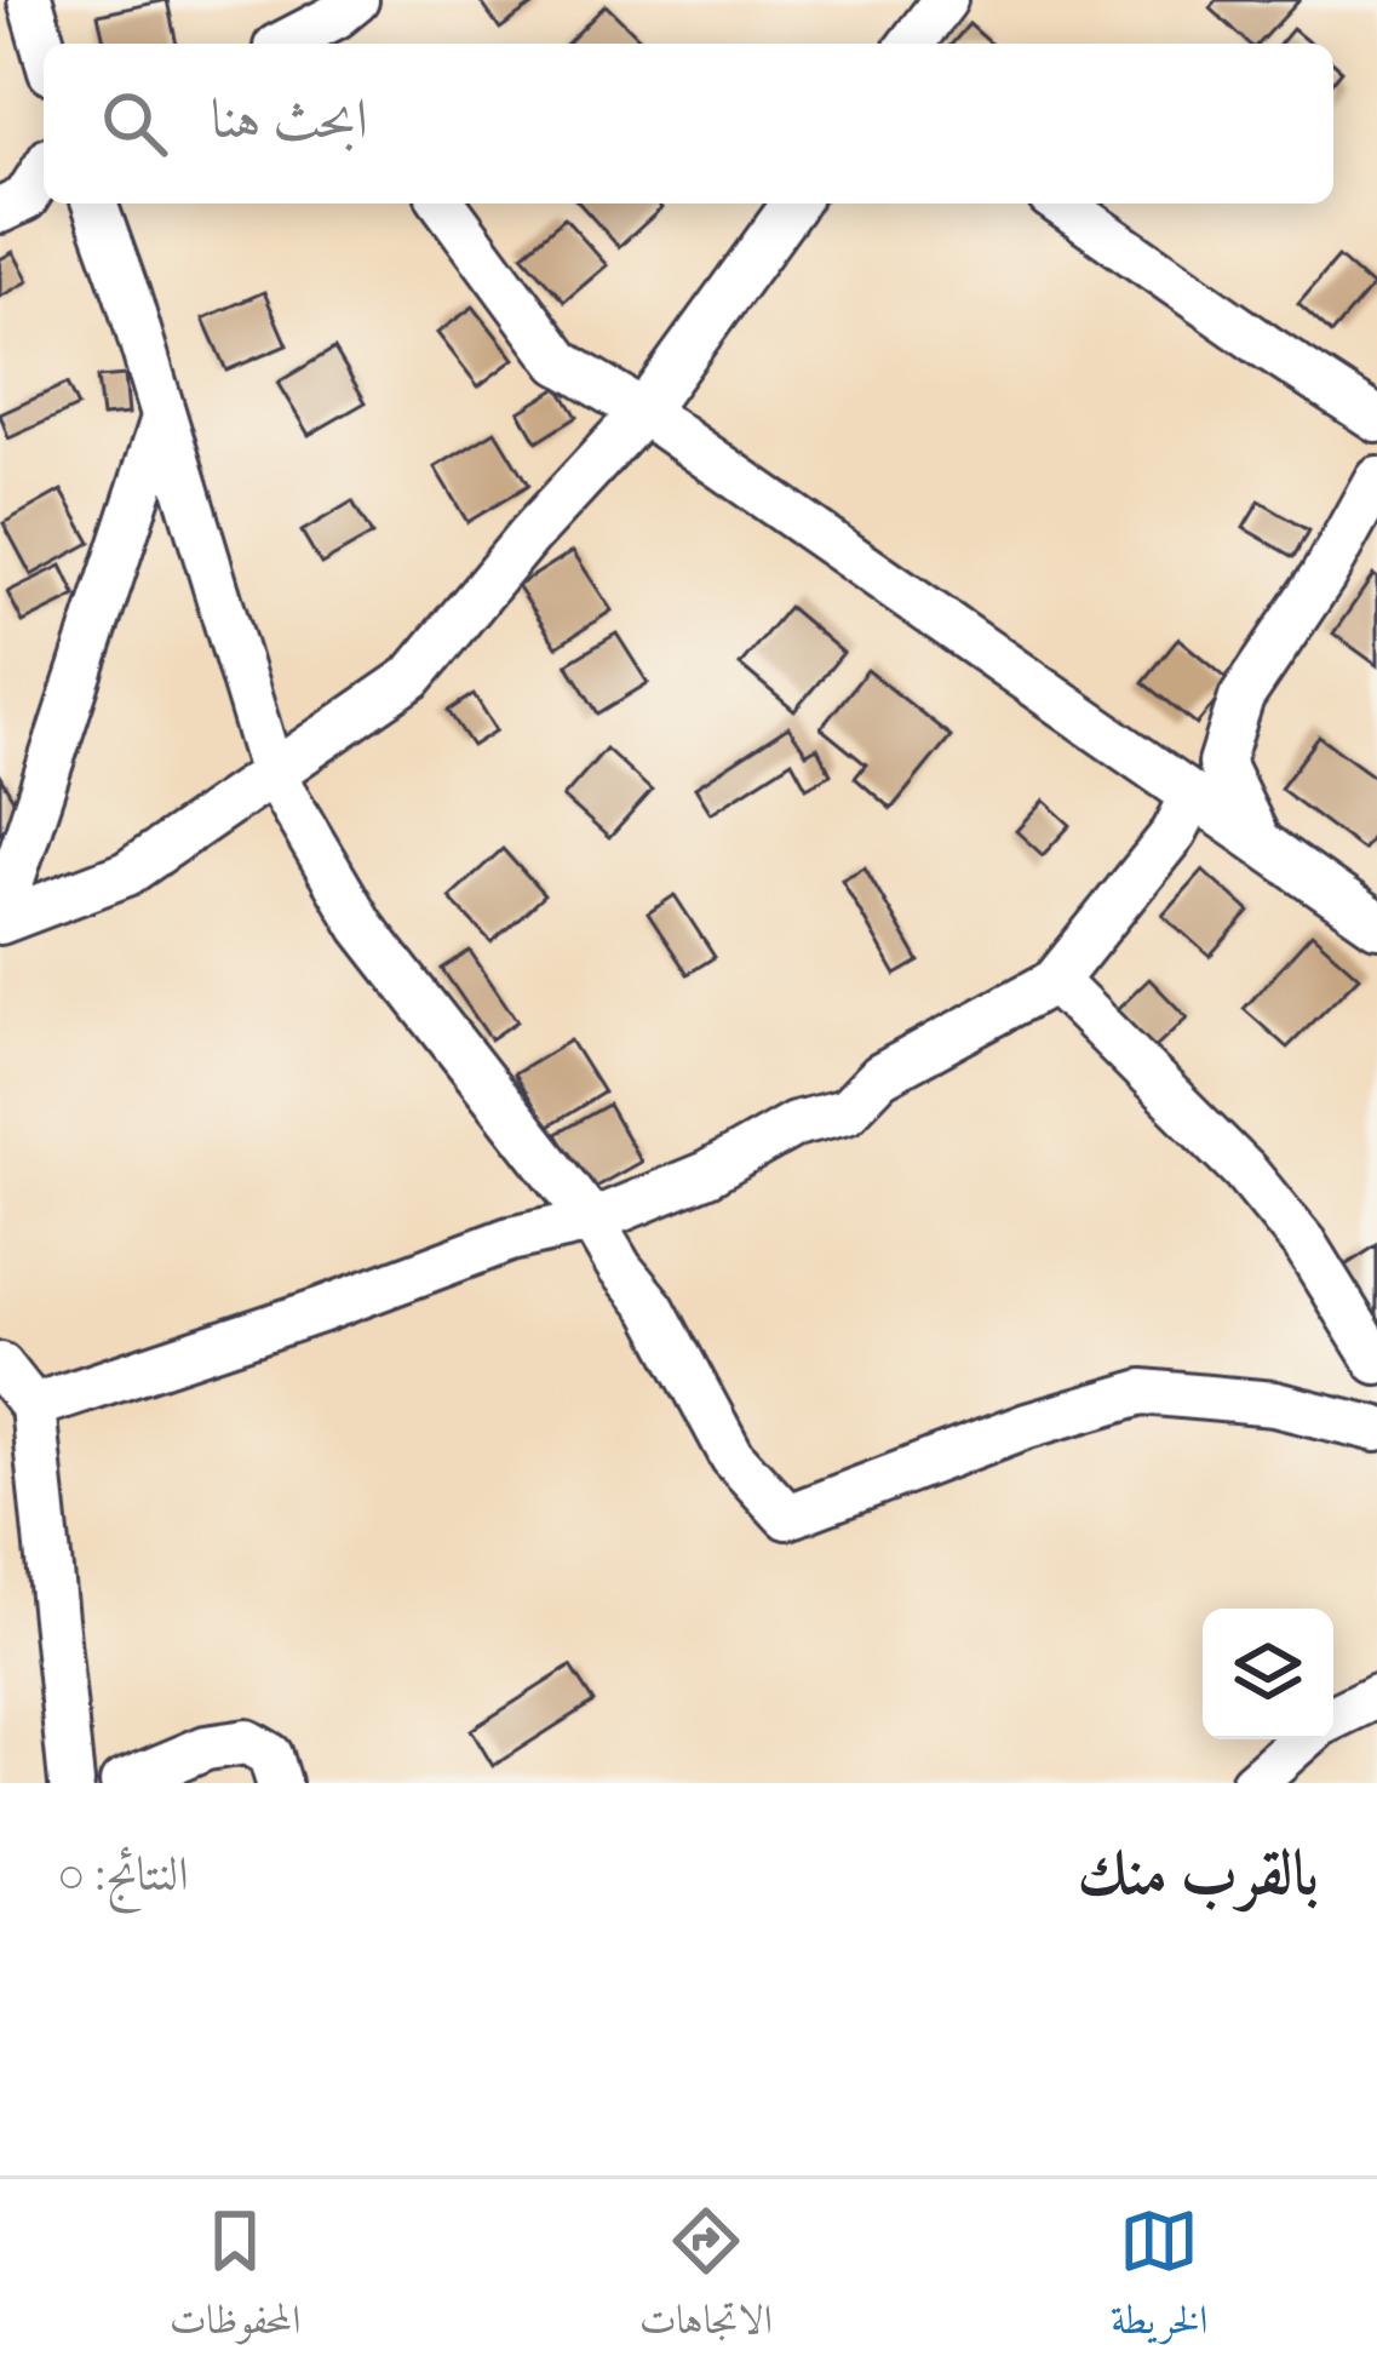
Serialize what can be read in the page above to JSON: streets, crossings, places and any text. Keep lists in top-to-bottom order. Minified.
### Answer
{"page":{"search":"ابحث هنا","heading":["بالقرب منك","النتائج: 0"],"nav":["الخريطة","الاتجاهات","المحفوظات"]}}
